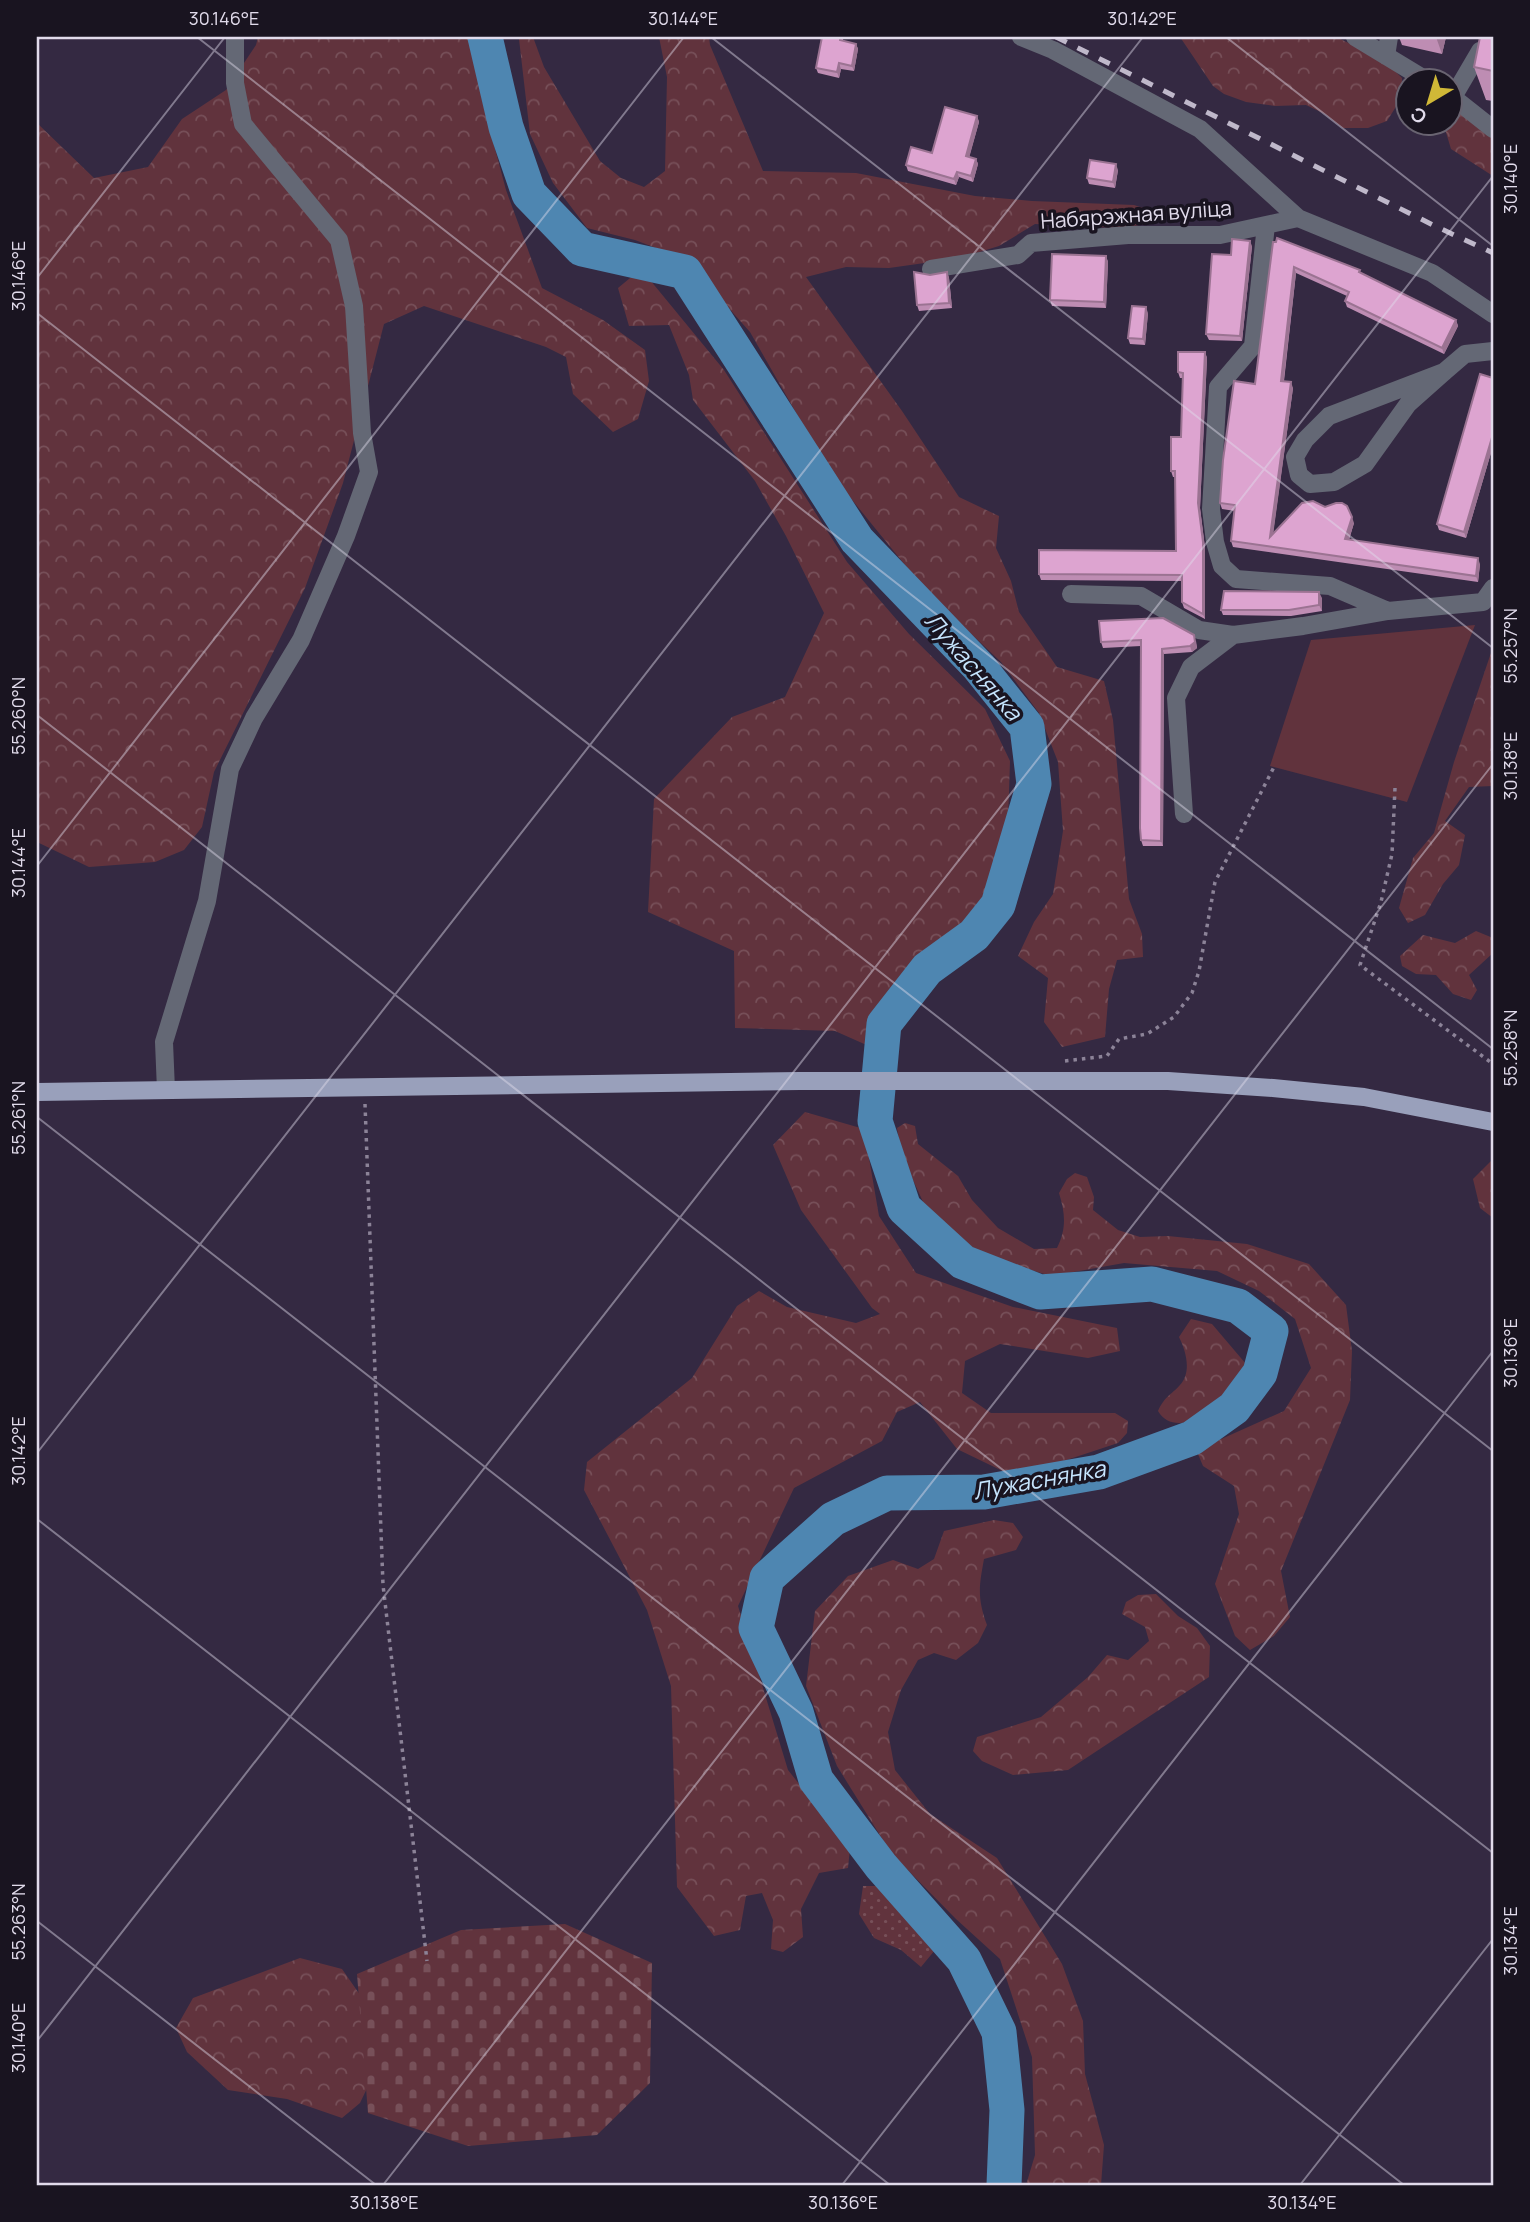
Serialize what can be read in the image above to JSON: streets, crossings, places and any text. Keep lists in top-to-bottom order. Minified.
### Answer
{"streets":{"street":["Набярэжная вуліца"]},"water":["Лужаснянка"],"north":"bottom left","coordinates":["30.146°E","30.144°E","30.142°E","30.140°E","55.257°N","55.260°N","30.138°E","55.258°N","55.261°N","30.136°E","55.263°N","30.134°E"]}
